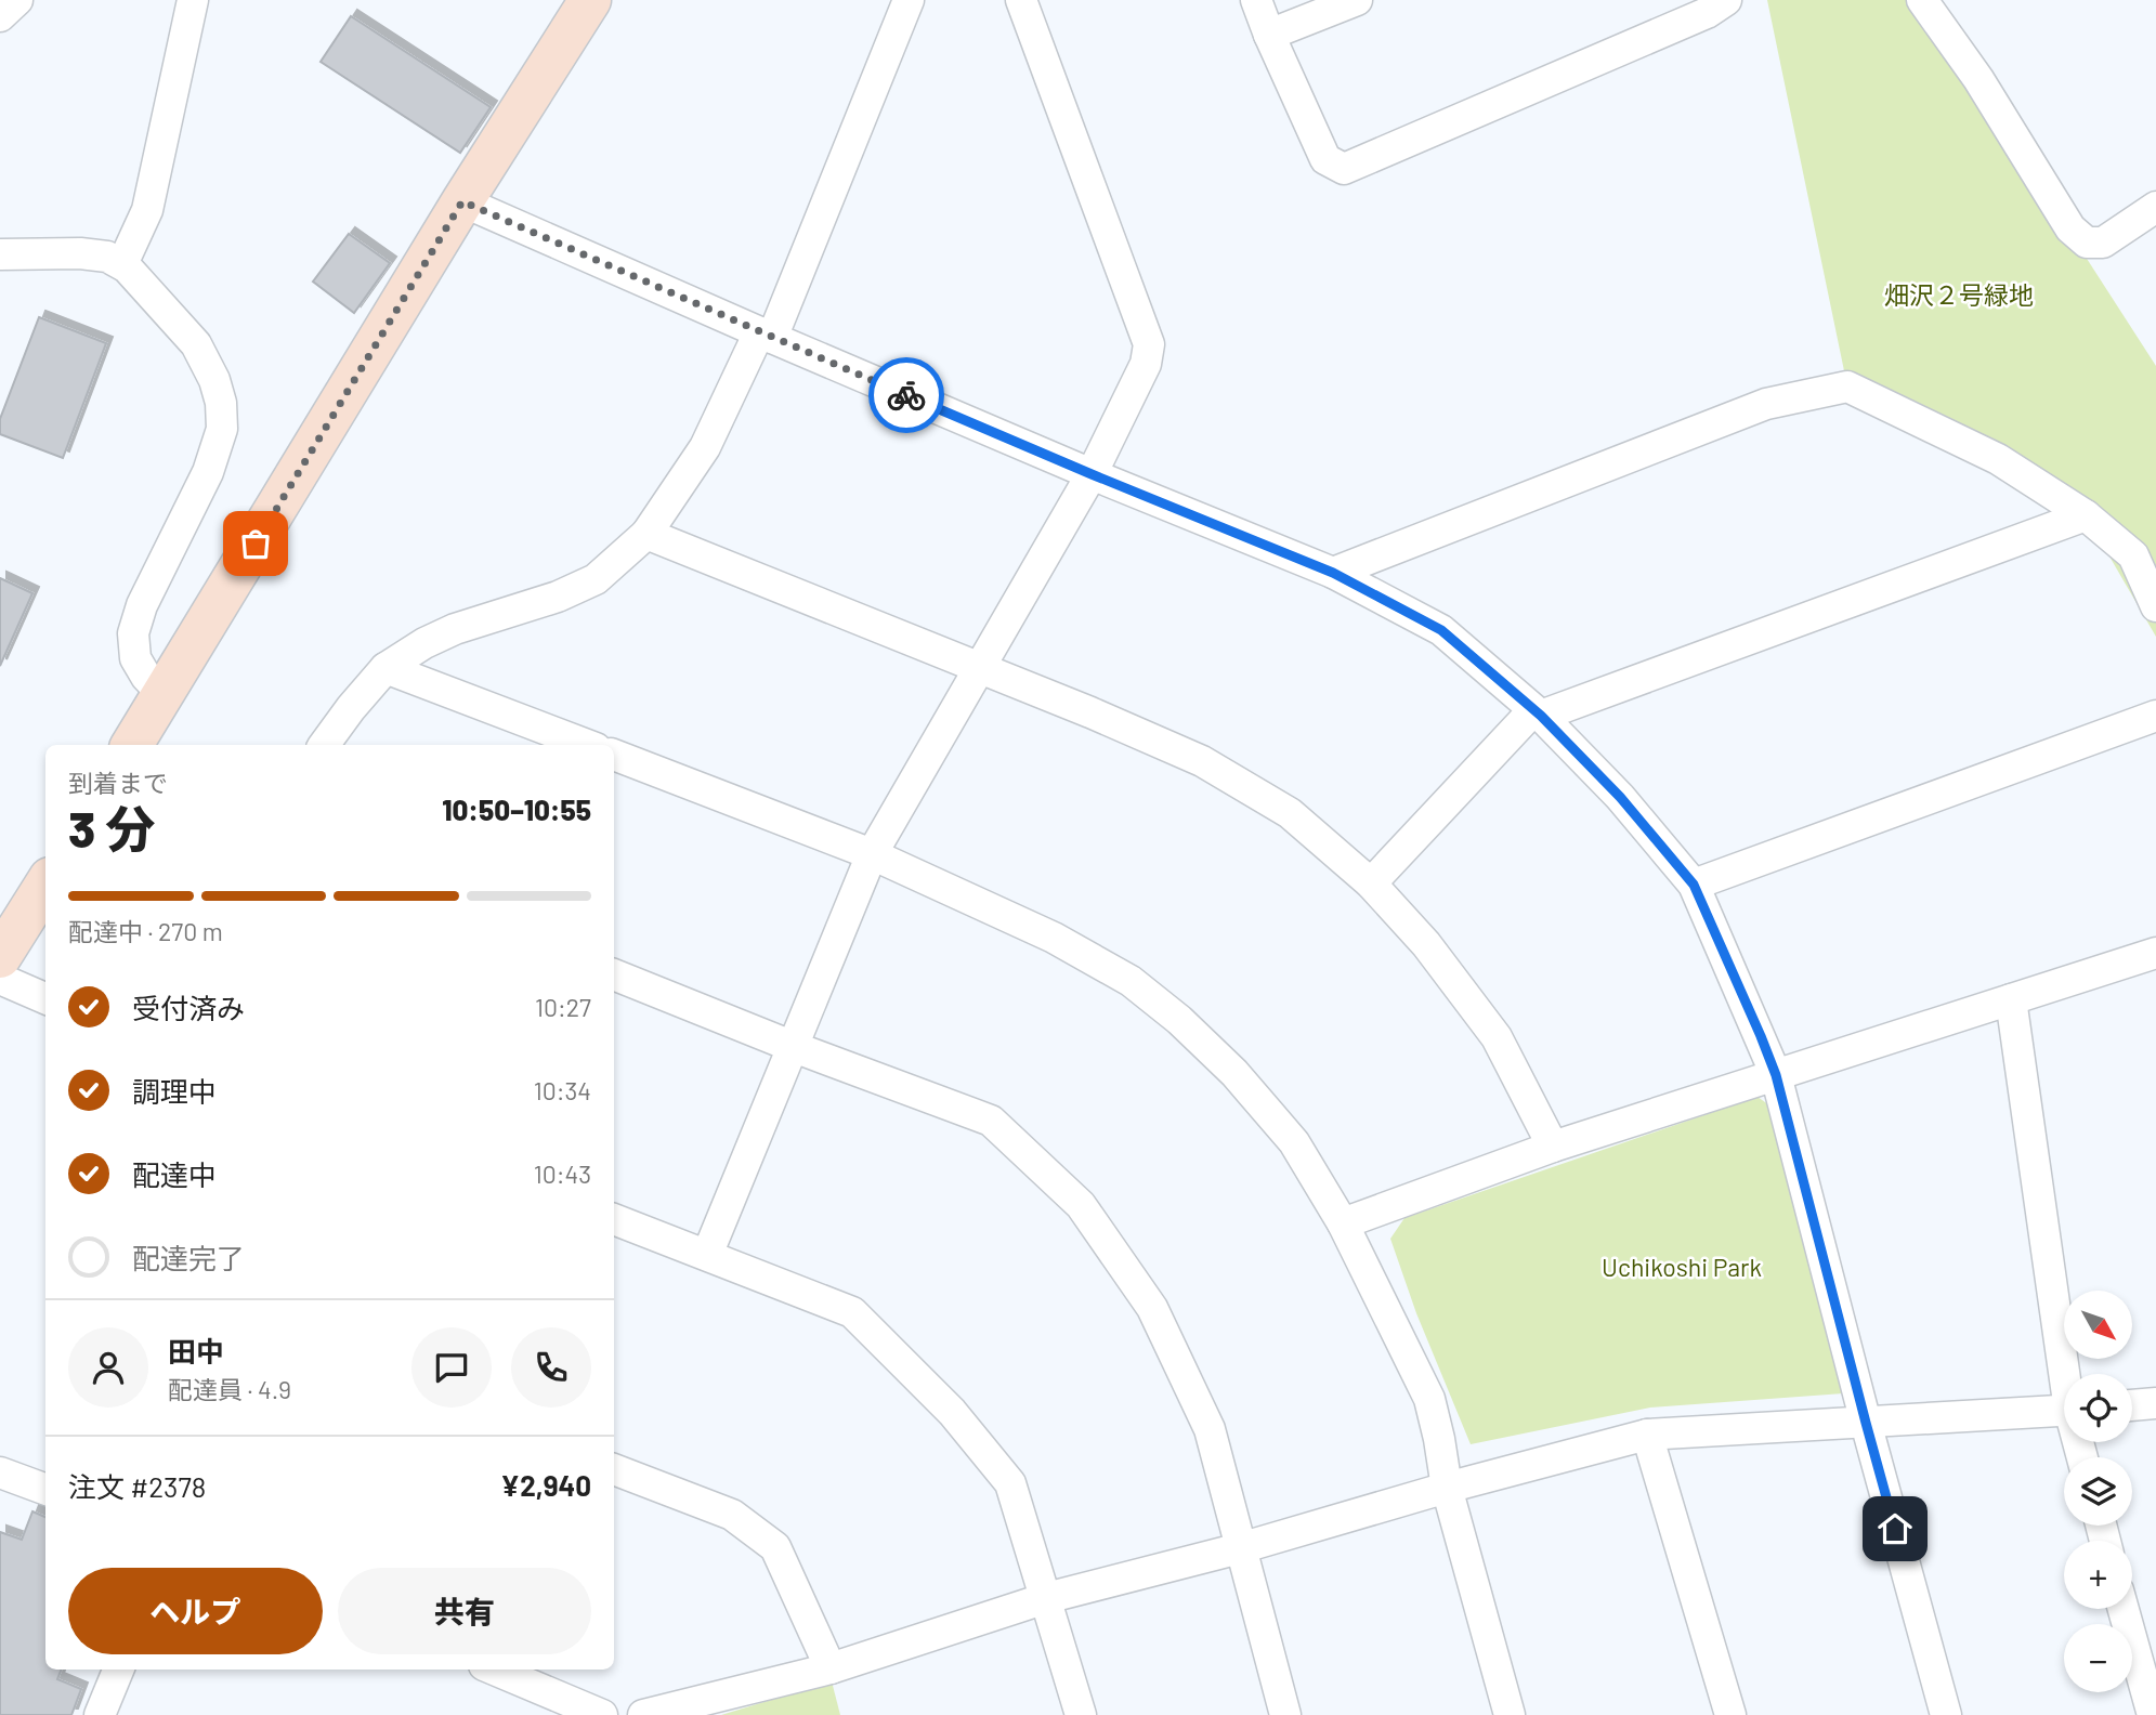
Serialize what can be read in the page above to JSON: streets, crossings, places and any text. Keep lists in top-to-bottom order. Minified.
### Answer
{"parks":["畑沢２号緑地","Uchikoshi Park"],"north":"bottom right","page":{"heading":["3 分","到着まで","10:50–10:55"],"panel":["田中","配達員 · 4.9","注文 #2378","¥2,940"],"bar":"配達中 · 270 m","list":[["受付済み","10:27"],["調理中","10:34"],["配達中","10:43"],"配達完了"],"map_buttons":["+","−"],"buttons":["ヘルプ","共有"]}}
